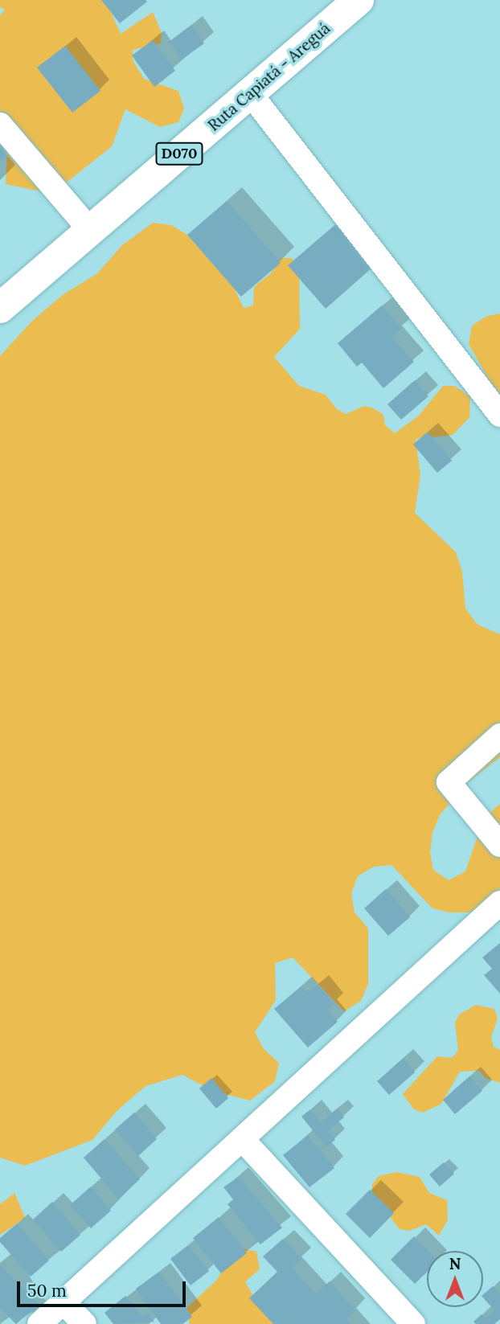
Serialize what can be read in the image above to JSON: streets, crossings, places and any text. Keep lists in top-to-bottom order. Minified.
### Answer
{"streets":{"main road":["Ruta Capiatá - Areguá","D070"]},"scale_bar":"50 m","north":"top"}
